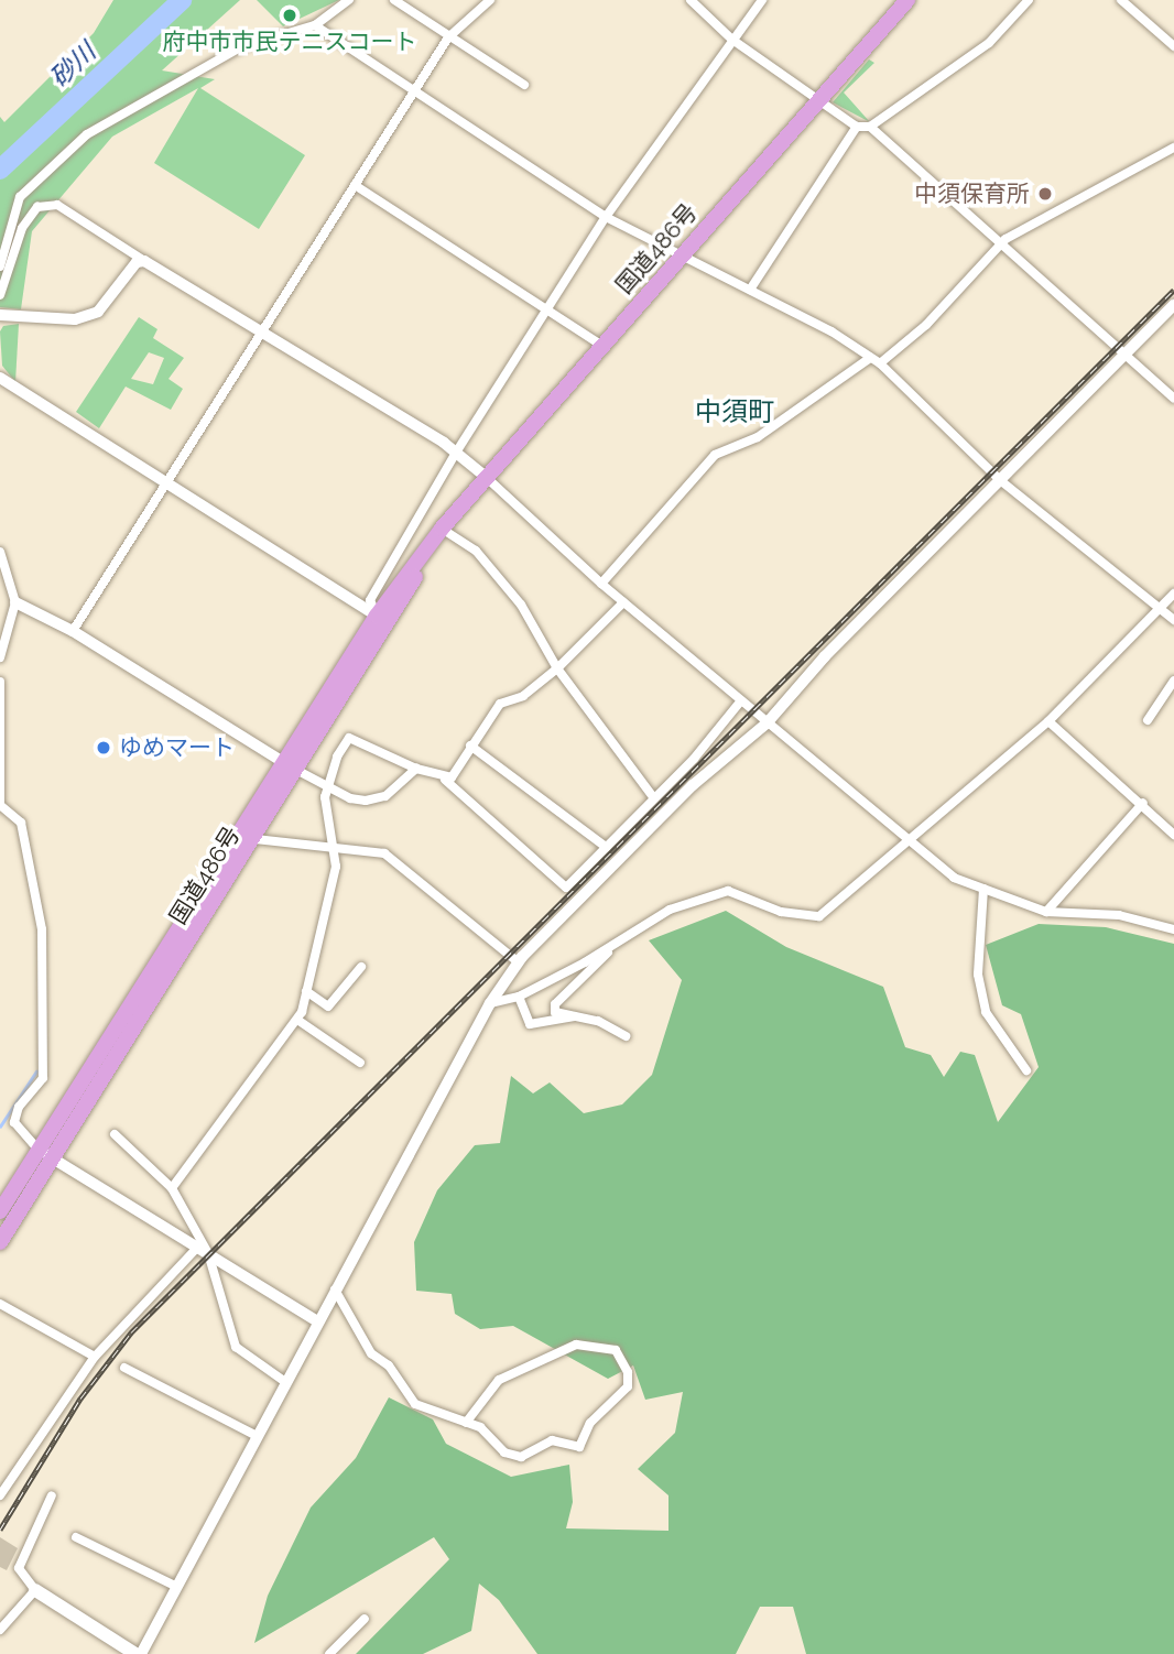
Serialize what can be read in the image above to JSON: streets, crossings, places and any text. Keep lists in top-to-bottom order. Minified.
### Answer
{"streets":{"highway":["国道486号"]},"districts":["中須町"],"water":["砂川"],"places":["府中市市民テニスコート","中須保育所","ゆめマート"]}
